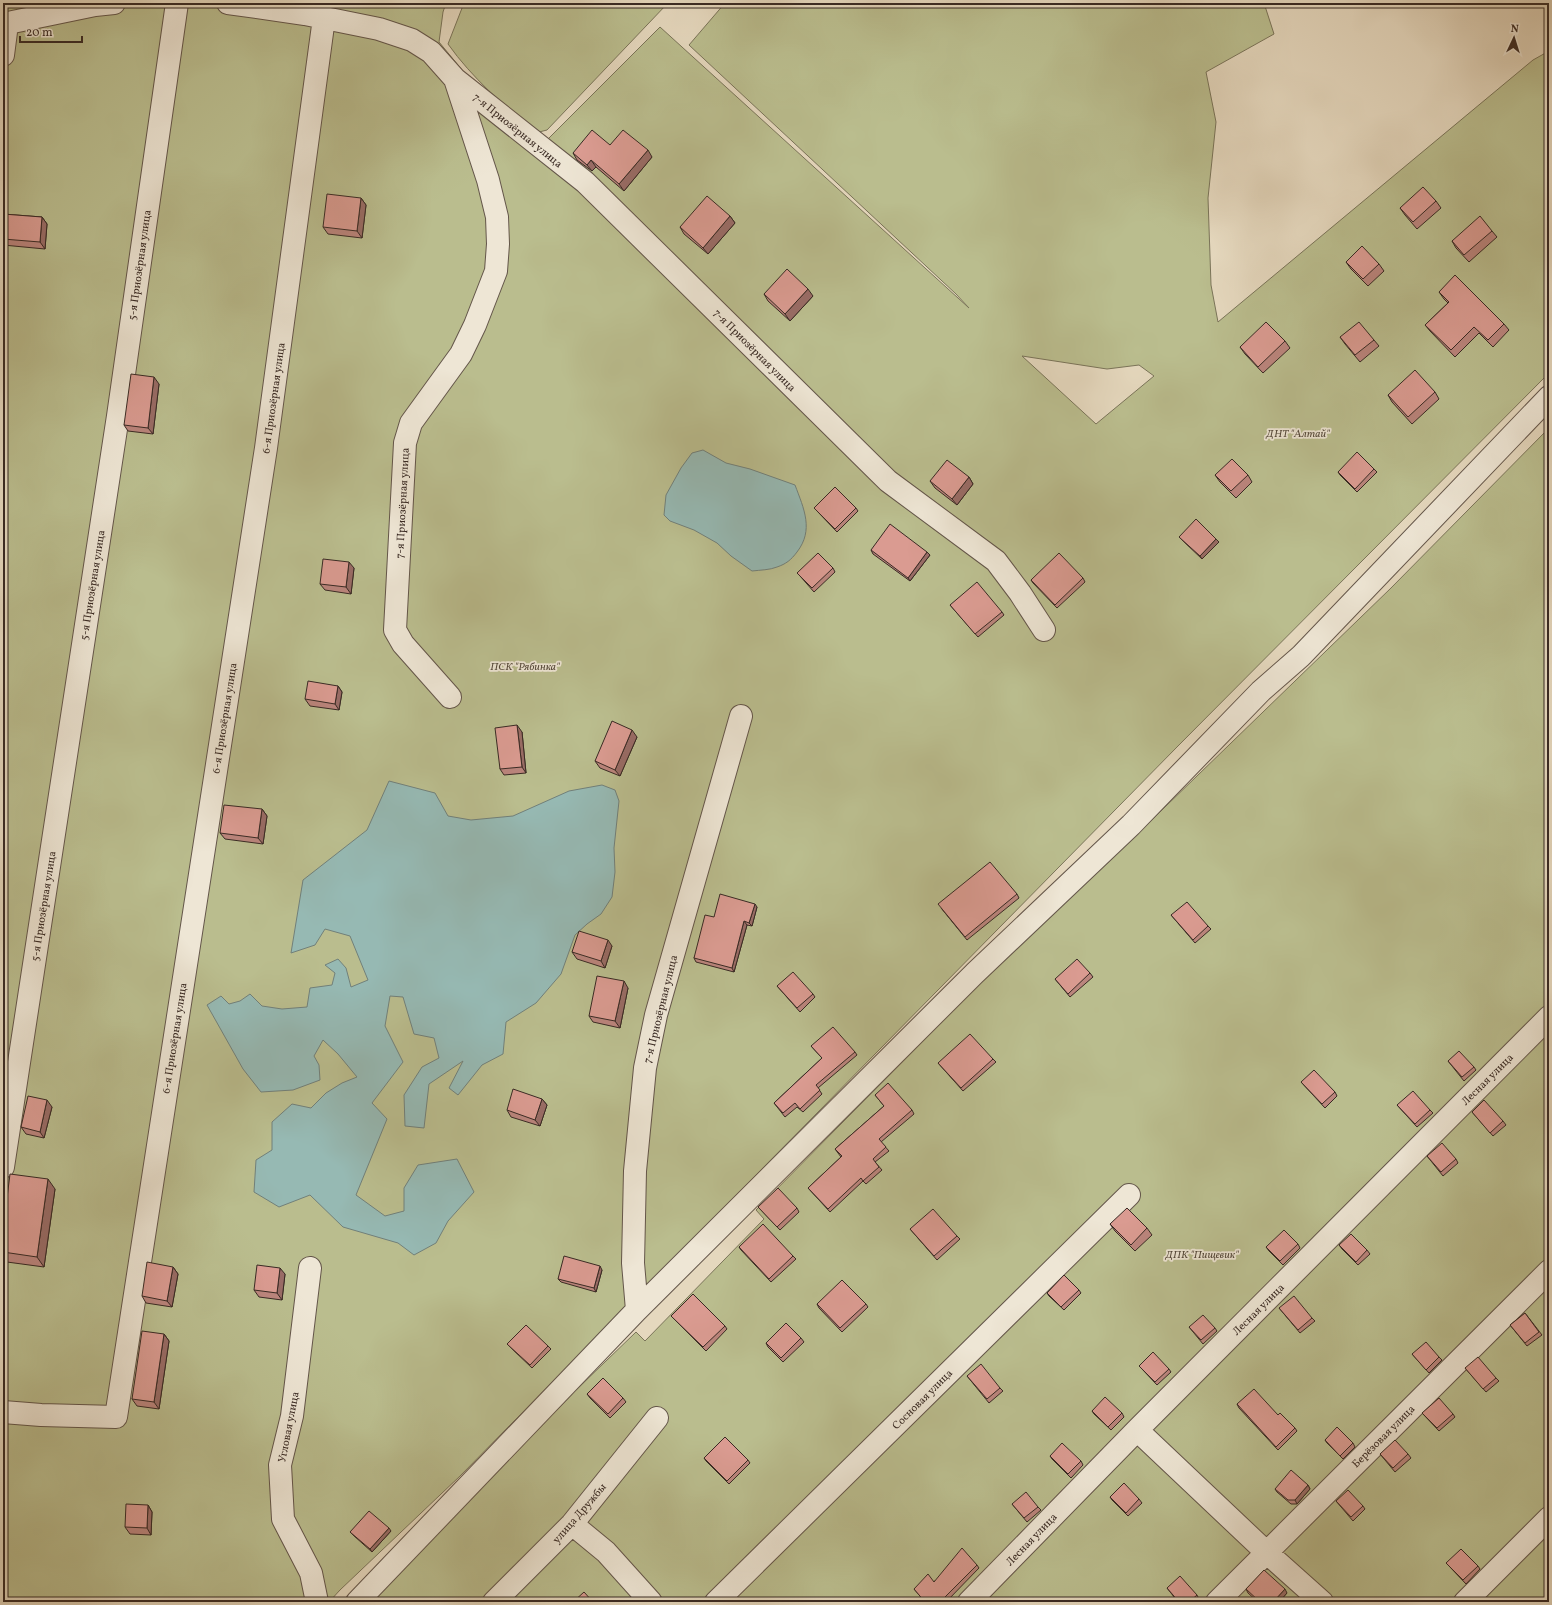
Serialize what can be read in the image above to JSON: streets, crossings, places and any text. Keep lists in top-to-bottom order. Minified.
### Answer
{"streets":{"street":["7-я Приозёрная улица","5-я Приозёрная улица","6-я Приозёрная улица","Лесная улица","Сосновая улица","Угловая улица","Берёзовая улица","улица Дружбы"]},"crossings":[["7-я Приозёрная улица","6-я Приозёрная улица"]],"parks":["ДНТ \"Алтай\"","ПСК \"Рябинка\"","ДПК \"Пищевик\""],"scale_bar":"20 m","north":"top"}
